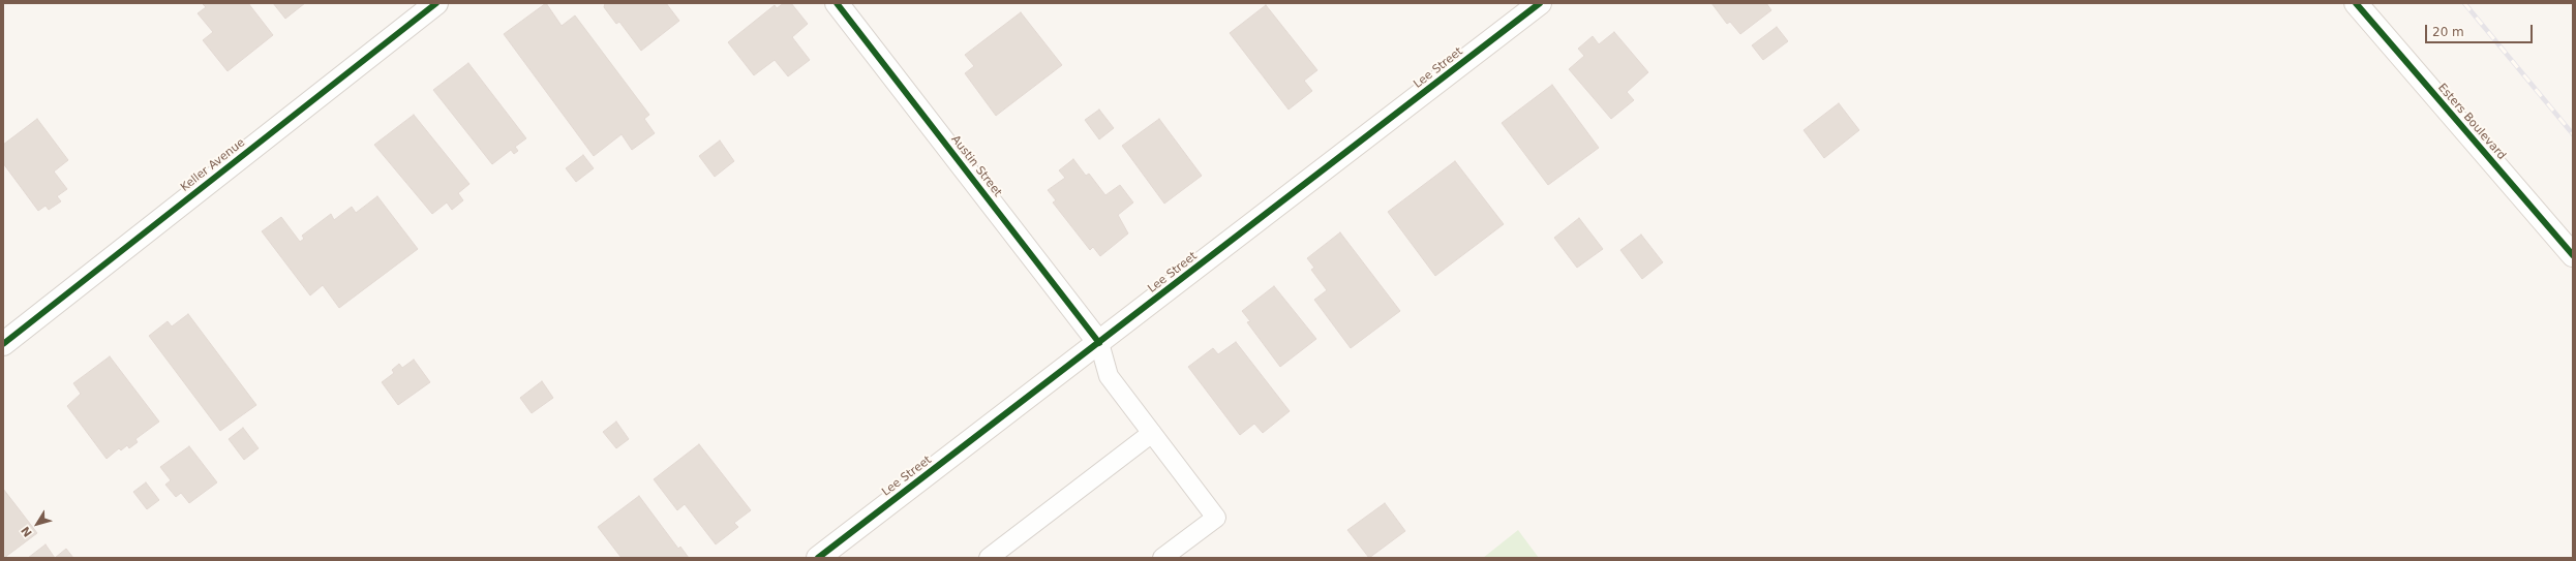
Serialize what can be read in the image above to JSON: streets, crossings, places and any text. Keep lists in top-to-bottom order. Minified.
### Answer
{"streets":{"street":["Lee Street","Esters Boulevard","Keller Avenue","Austin Street"]},"crossings":[["Lee Street","Austin Street"]],"scale_bar":"20 m","north":"bottom left"}
